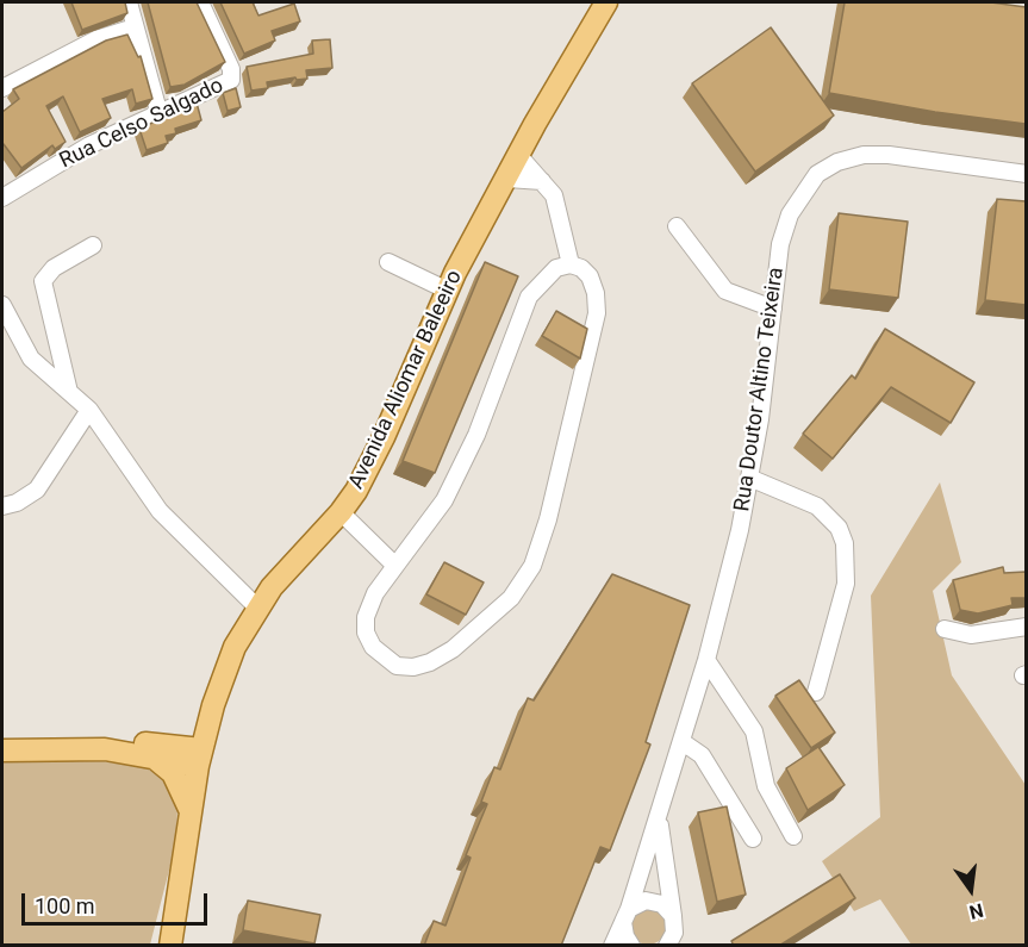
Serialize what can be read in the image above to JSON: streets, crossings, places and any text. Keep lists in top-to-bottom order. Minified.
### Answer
{"streets":{"main road":["Avenida Aliomar Baleeiro"],"street":["Rua Celso Salgado","Rua Doutor Altino Teixeira"]},"scale_bar":"100 m","north":"bottom"}
